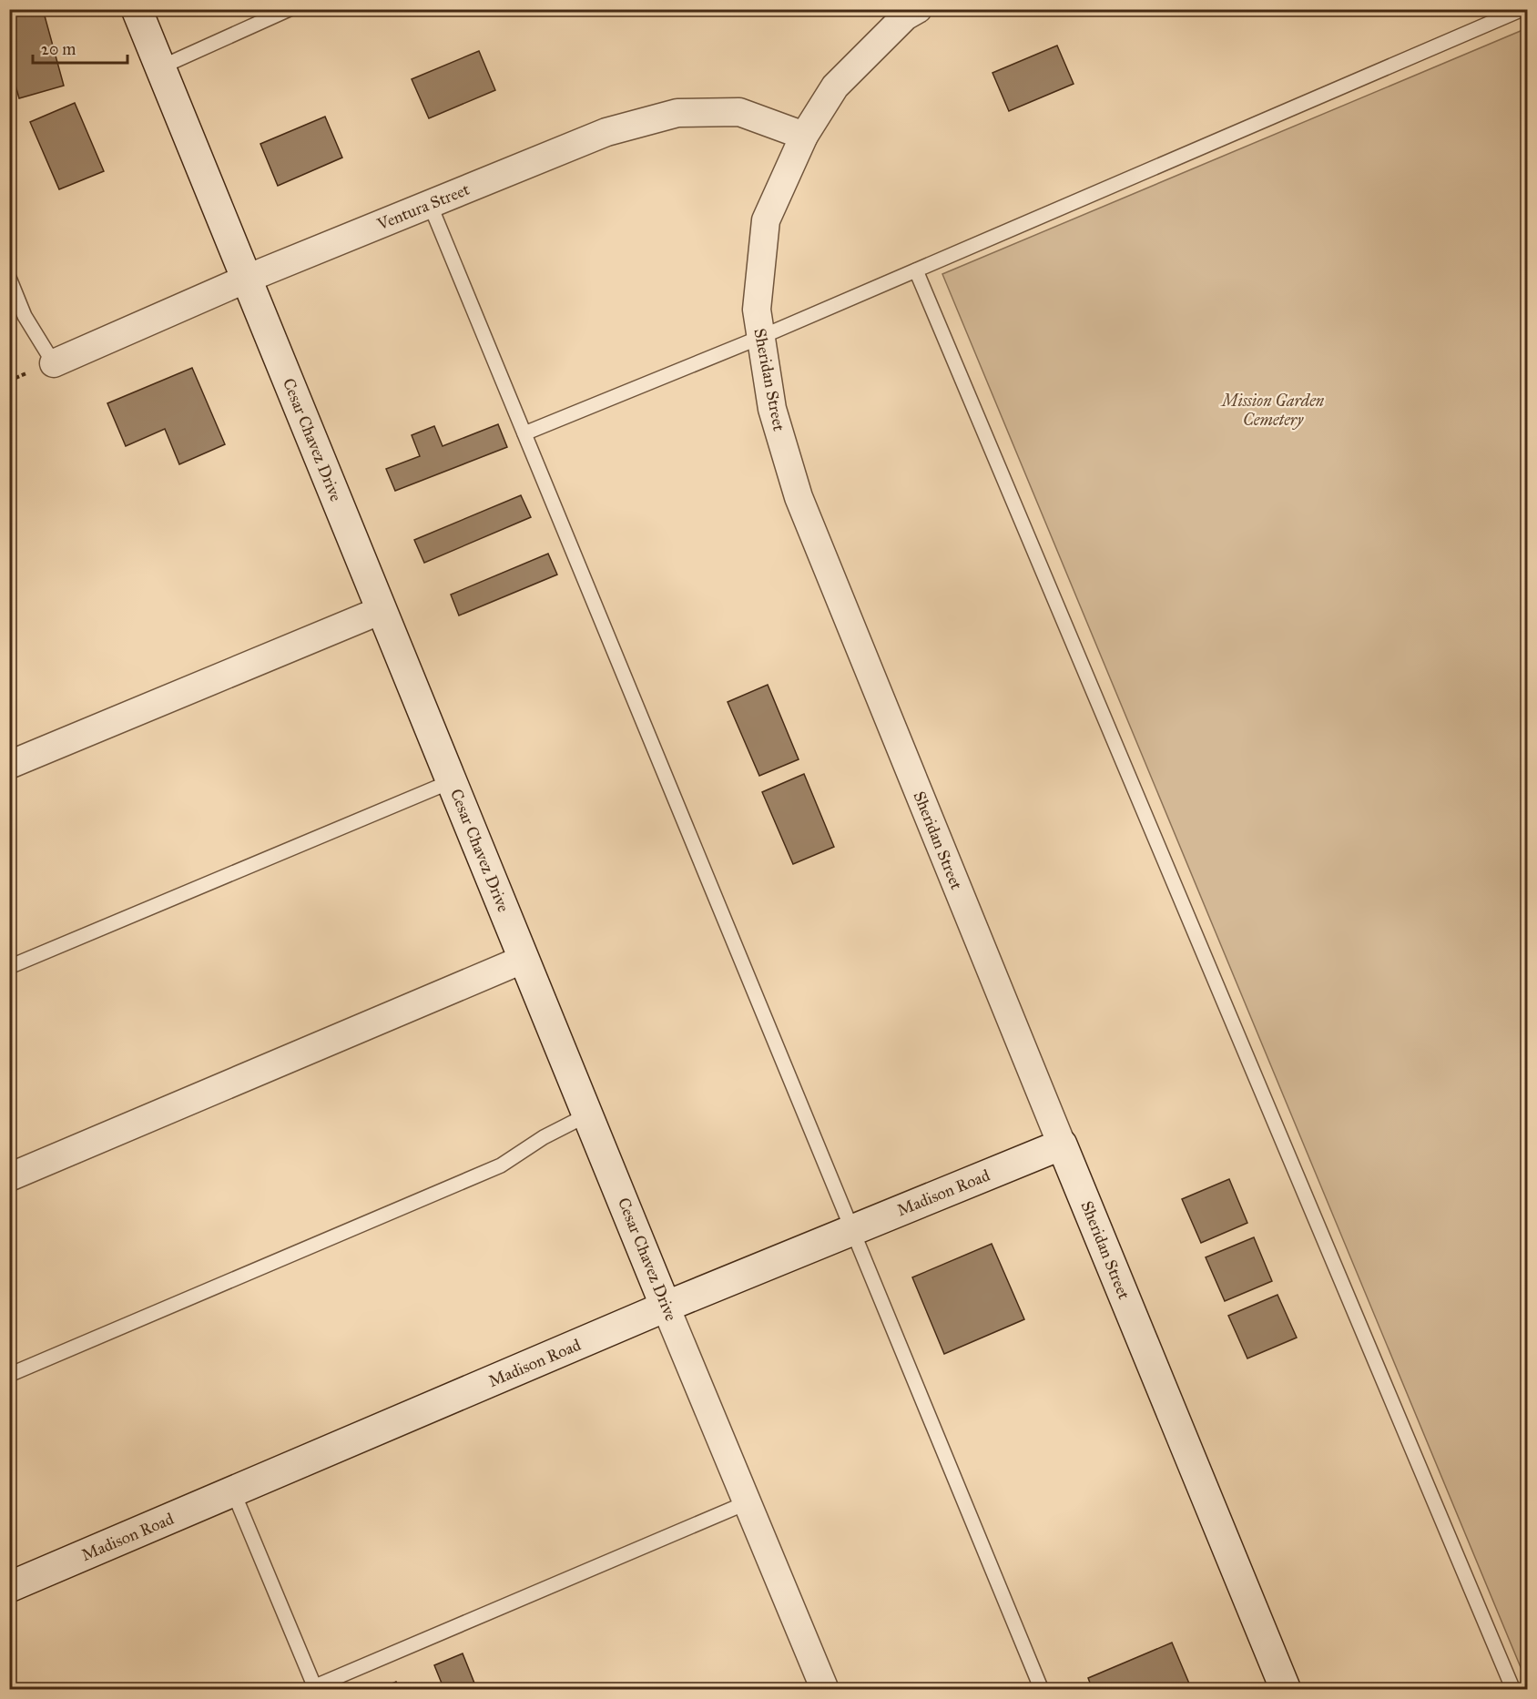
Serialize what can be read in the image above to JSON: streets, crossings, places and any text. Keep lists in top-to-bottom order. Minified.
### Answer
{"streets":{"street":["Ventura Street","Sheridan Street","Cesar Chavez Drive","Madison Road"]},"crossings":[["Ventura Street","Sheridan Street"],["Ventura Street","Cesar Chavez Drive"],["Sheridan Street","Madison Road"],["Cesar Chavez Drive","Madison Road"]],"parks":["Mission Garden Cemetery"],"scale_bar":"20 m"}
